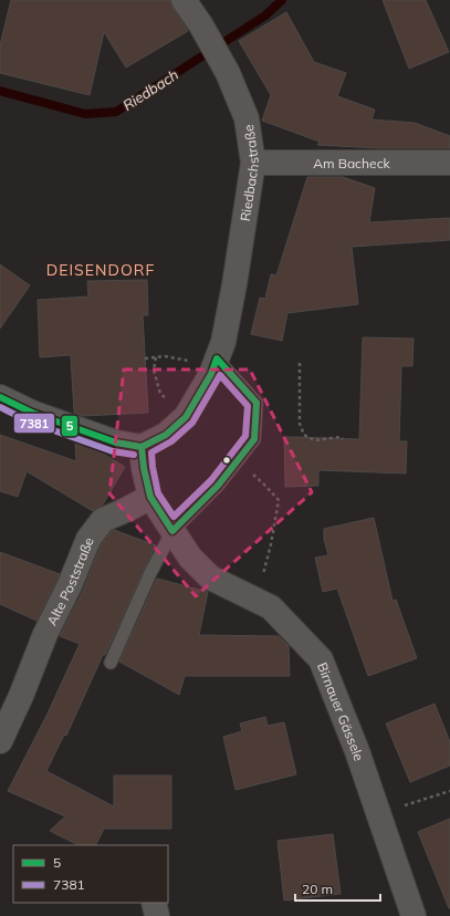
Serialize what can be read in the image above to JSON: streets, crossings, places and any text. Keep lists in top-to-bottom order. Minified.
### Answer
{"streets":{"street":["Am Bacheck","Riedbachstraße","Alte Poststraße","Birnauer Gässele"]},"crossings":[["Am Bacheck","Riedbachstraße"],["Alte Poststraße","Birnauer Gässele"]],"districts":["DEISENDORF"],"water":["Riedbach"],"lines":["transit line 5","transit line 7381"],"legend":["5","7381"],"scale_bar":"20 m"}
